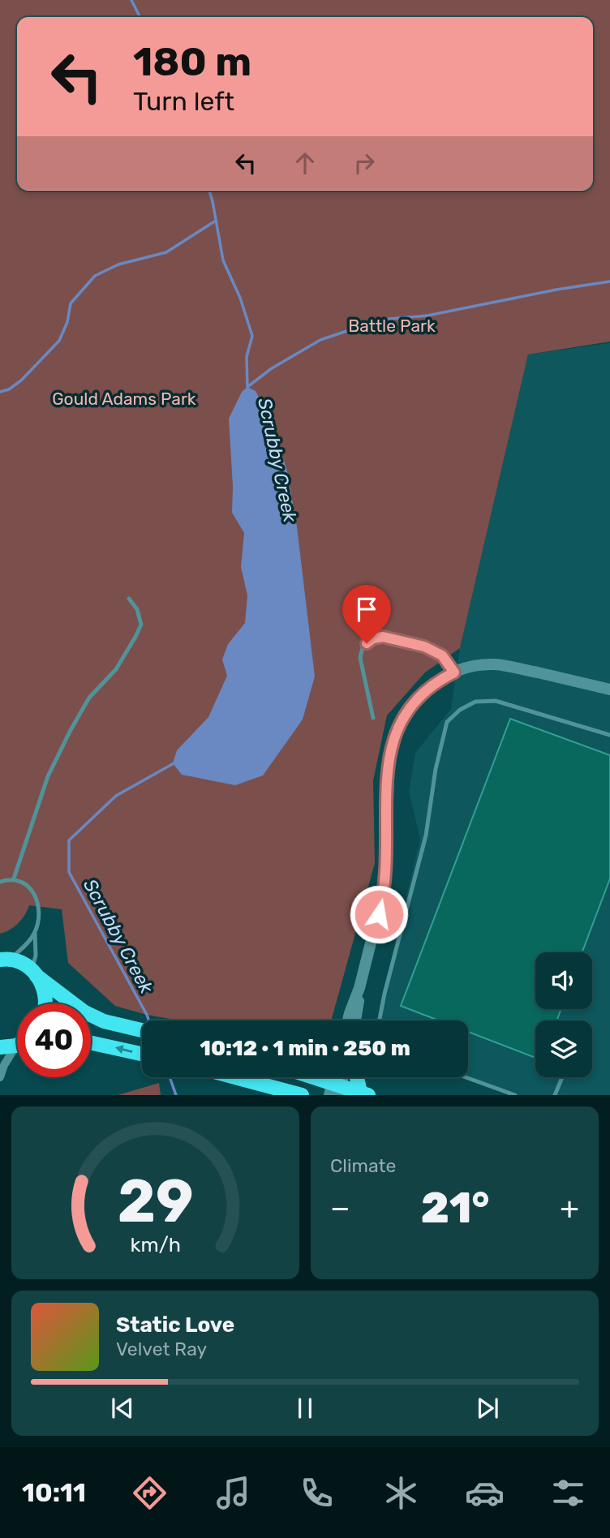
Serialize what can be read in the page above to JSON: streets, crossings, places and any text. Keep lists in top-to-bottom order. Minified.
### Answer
{"water":["Scrubby Creek"],"parks":["Battle Park","Gould Adams Park"],"page":{"turn":["180 m","Turn left"],"limit":"40","trip":"10:12 · 1 min · 250 m","tile":"Climate","heat":["−","21°","+"],"song":["Static Love","Velvet Ray"],"tabs":"10:11","gauge":["29","km/h"]}}
